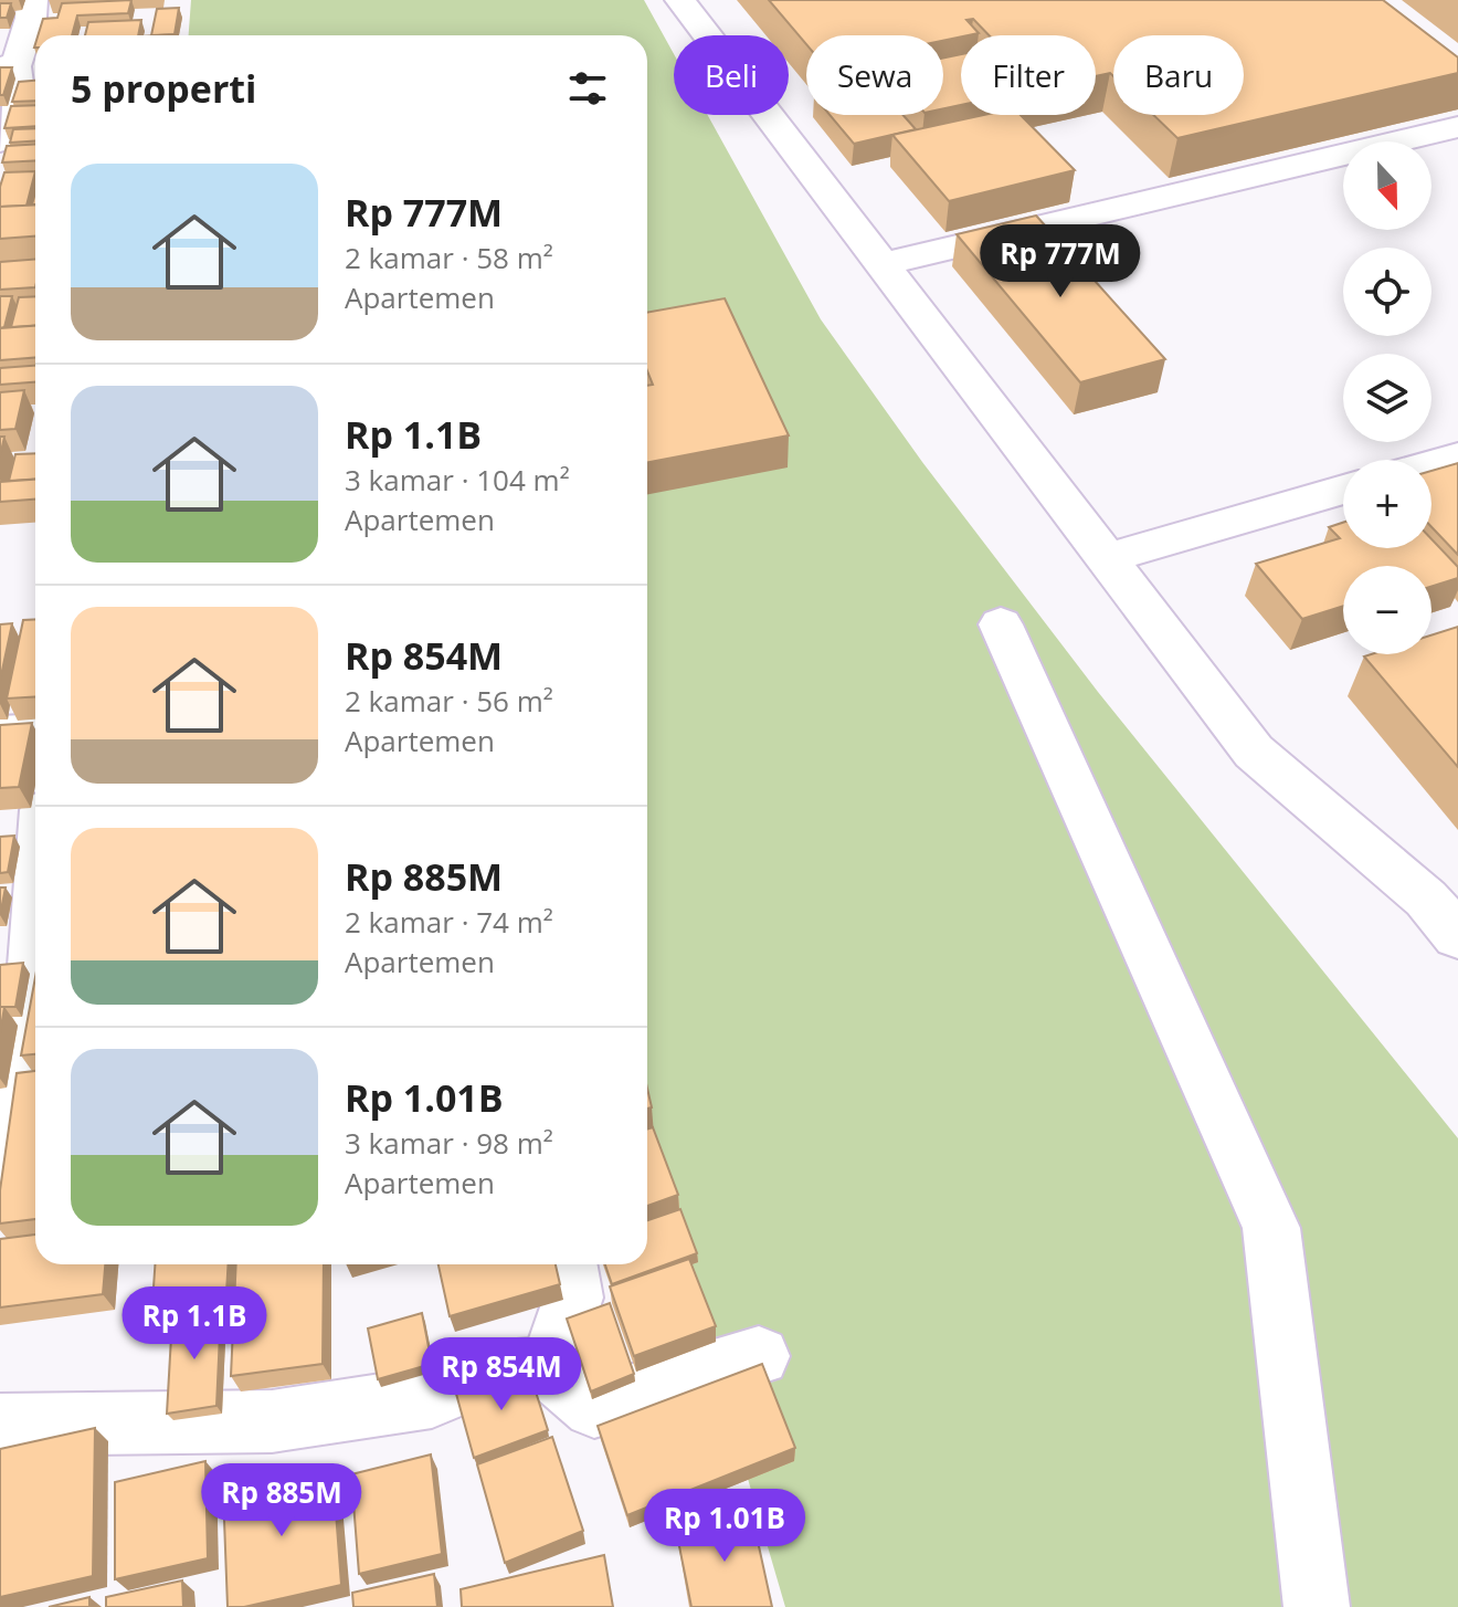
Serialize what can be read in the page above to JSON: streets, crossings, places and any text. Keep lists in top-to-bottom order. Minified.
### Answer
{"north":"bottom","page":{"chip":["Beli","Sewa","Filter","Baru"],"heading":"5 properti","map_buttons":["+","−"],"list":[{"name":"Rp 777M","note":"2 kamar · 58 m² · Apartemen"},{"name":"Rp 1.1B","note":"3 kamar · 104 m² · Apartemen"},{"name":"Rp 854M","note":"2 kamar · 56 m² · Apartemen"},{"name":"Rp 885M","note":"2 kamar · 74 m² · Apartemen"},{"name":"Rp 1.01B","note":"3 kamar · 98 m² · Apartemen"}],"price":["Rp 777M","Rp 1.1B","Rp 854M","Rp 885M","Rp 1.01B"]}}
